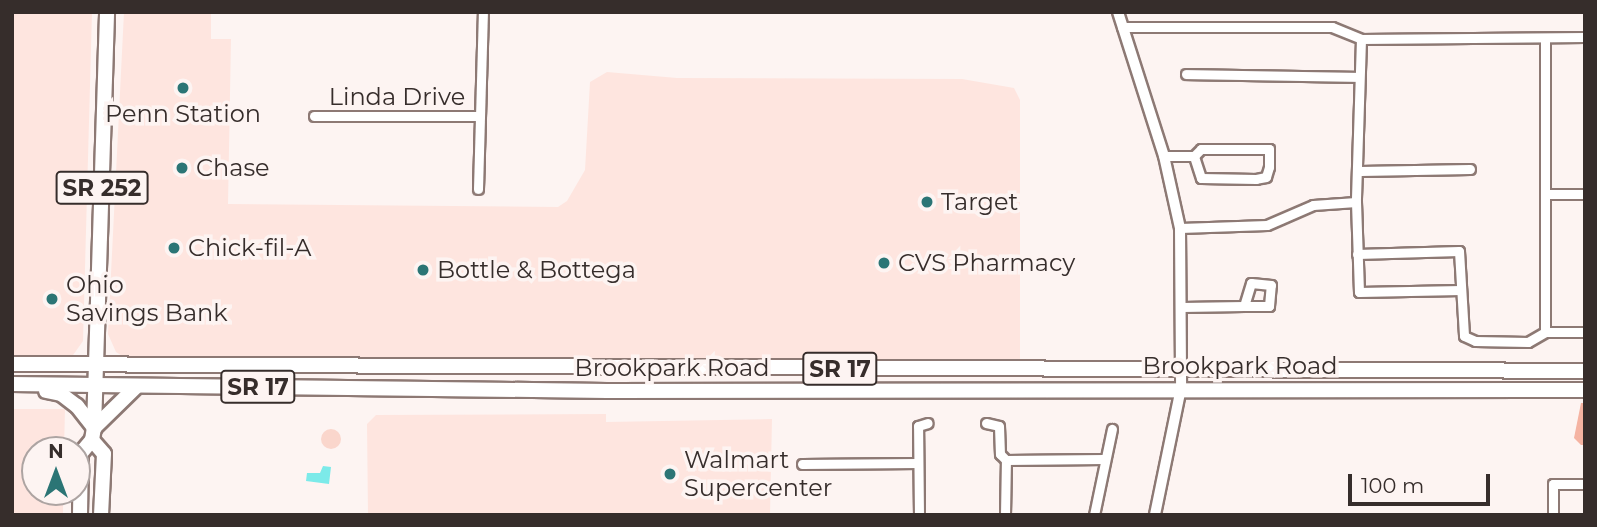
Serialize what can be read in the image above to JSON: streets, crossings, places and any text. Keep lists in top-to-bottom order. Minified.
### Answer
{"streets":{"main road":["SR 252","Brookpark Road","SR 17"],"street":["Linda Drive"]},"crossings":[["SR 252","Brookpark Road"]],"places":["Penn Station","Chase","Target","Chick-fil-A","CVS Pharmacy","Bottle & Bottega","Ohio Savings Bank","Walmart Supercenter"],"scale_bar":"100 m","north":"top"}
